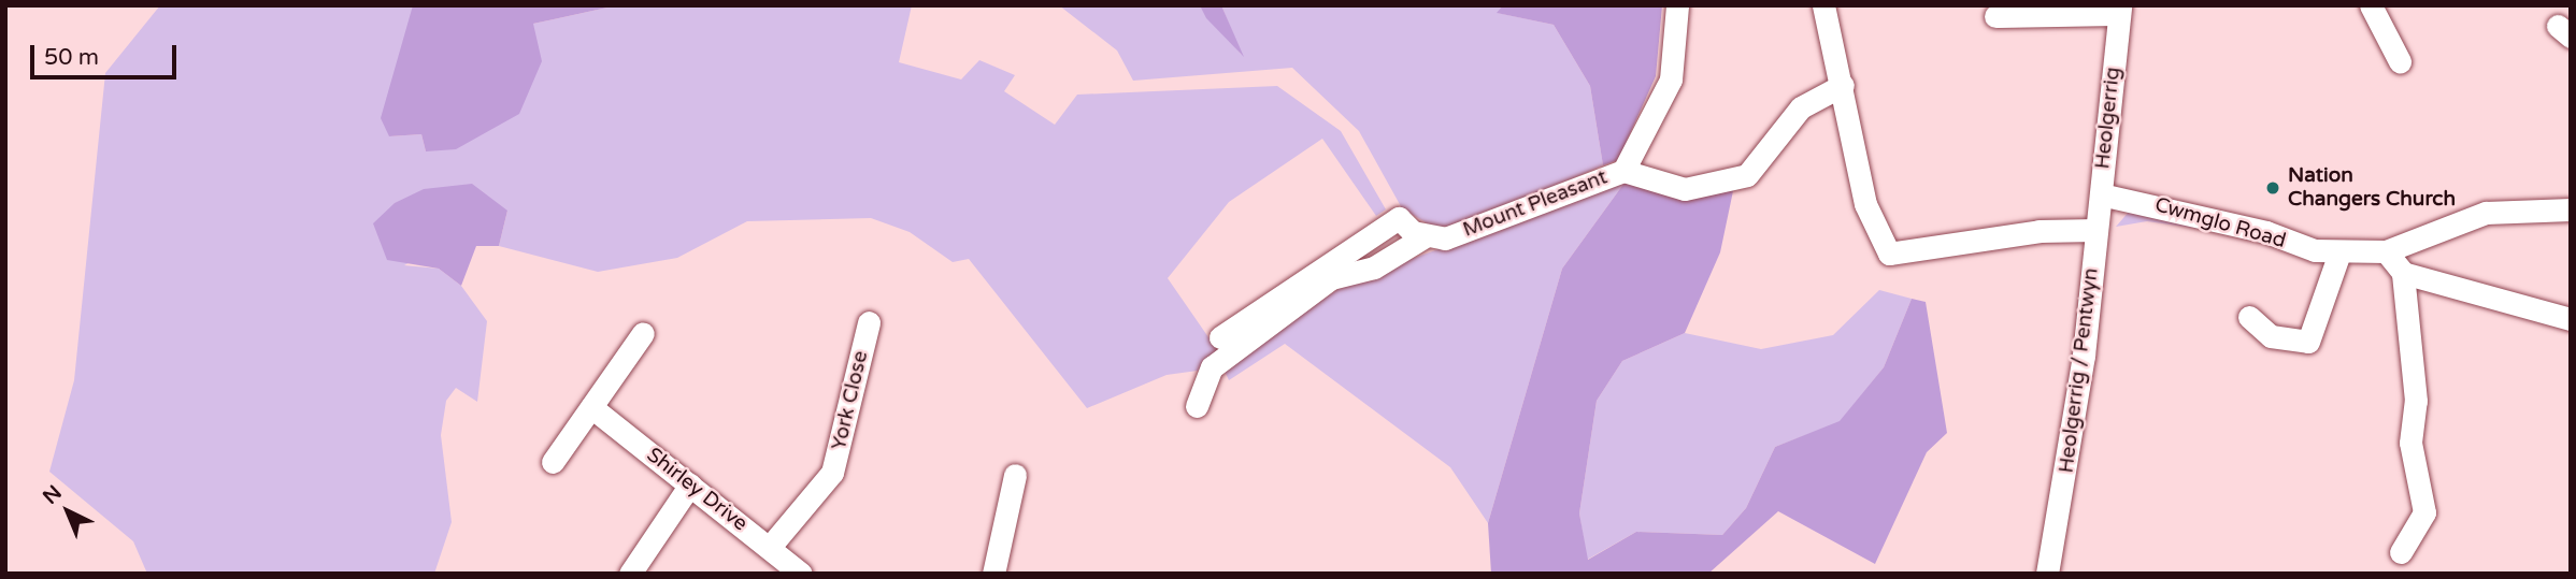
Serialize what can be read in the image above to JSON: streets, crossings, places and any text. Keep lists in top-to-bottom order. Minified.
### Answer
{"streets":{"street":["Heolgerrig","Mount Pleasant","Cwmglo Road","Heolgerrig / Pentwyn","York Close","Shirley Drive"]},"crossings":[["Heolgerrig","Cwmglo Road"],["Heolgerrig","Heolgerrig / Pentwyn"],["York Close","Shirley Drive"]],"places":["Nation Changers Church"],"scale_bar":"50 m","north":"top left"}
